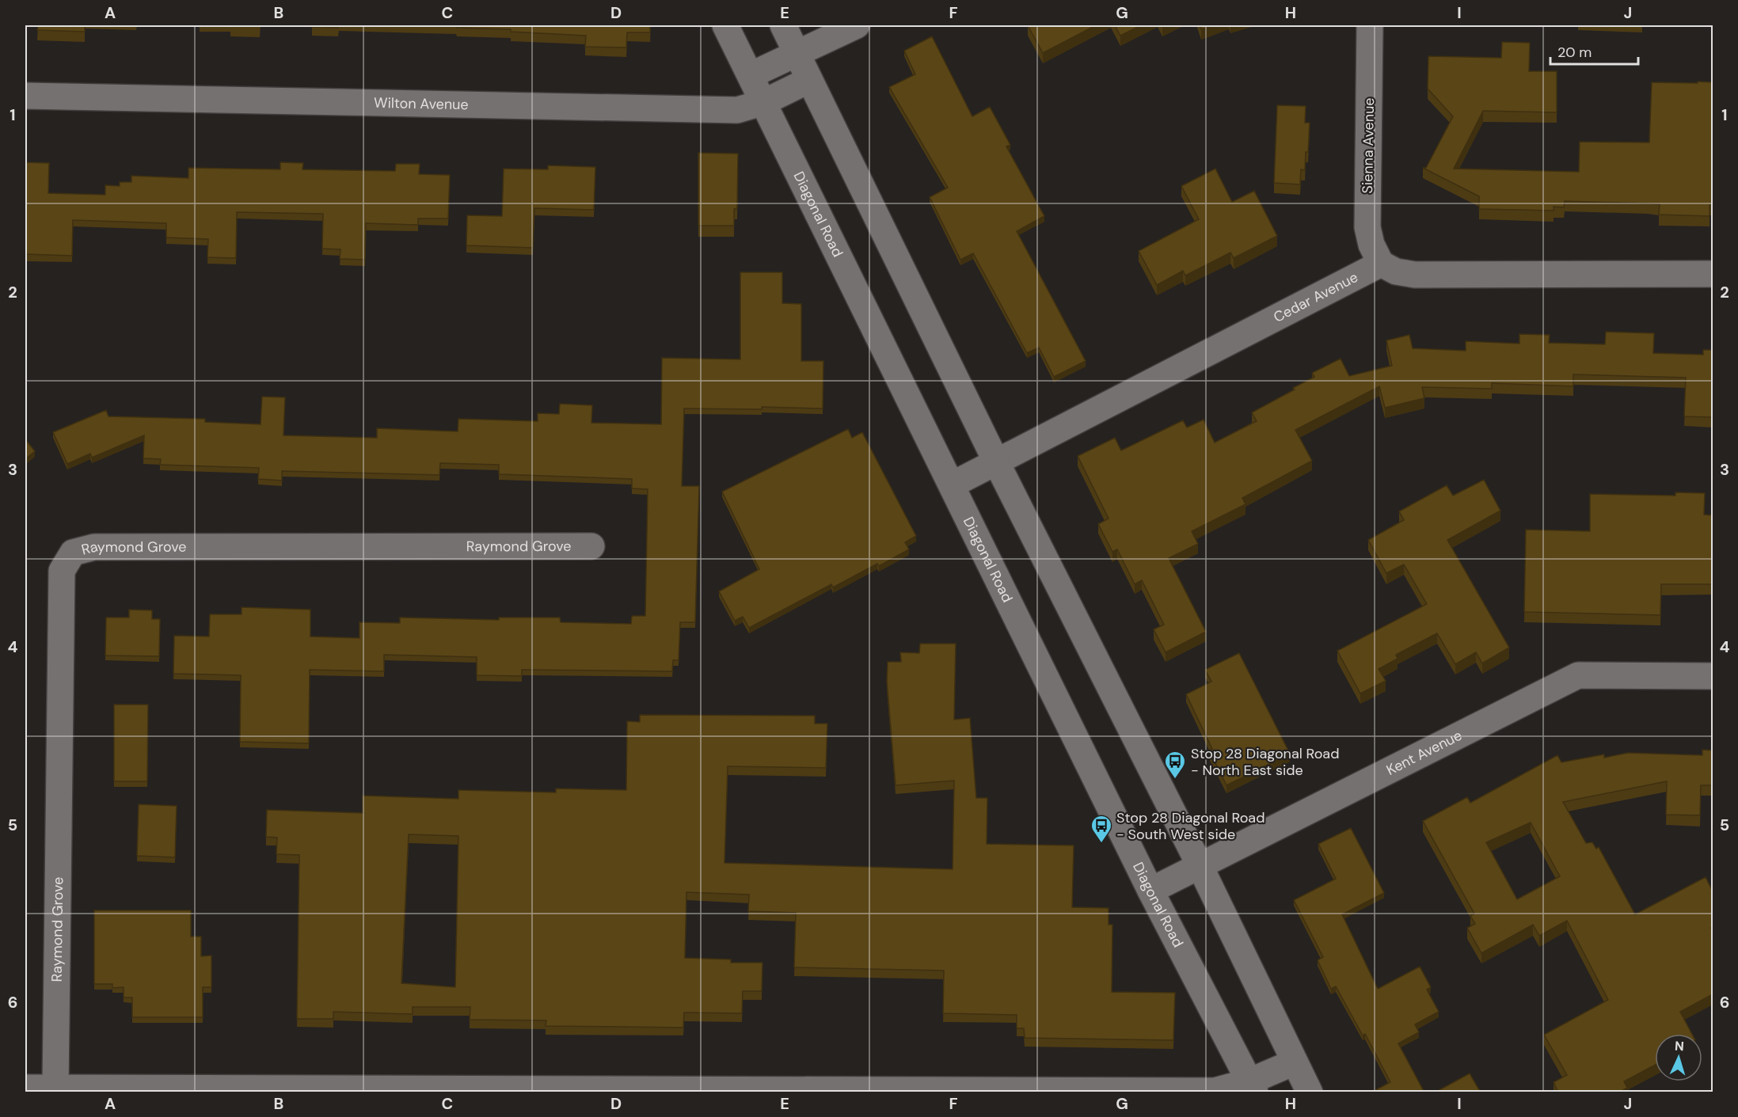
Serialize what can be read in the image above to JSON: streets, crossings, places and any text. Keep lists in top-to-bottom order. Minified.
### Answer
{"streets":{"street":["Wilton Avenue","Sienna Avenue","Diagonal Road","Cedar Avenue","Raymond Grove","Kent Avenue"]},"crossings":[["Wilton Avenue","Diagonal Road"],["Sienna Avenue","Cedar Avenue"],["Diagonal Road","Cedar Avenue"],["Diagonal Road","Kent Avenue"]],"places":{"bus stop":["Stop 28 Diagonal Road - North East side","Stop 28 Diagonal Road - South West side"]},"scale_bar":"20 m","north":"top","grid":{"columns":["A","B","C","D","E","F","G","H","I","J"],"rows":["1","2","3","4","5","6"]}}
